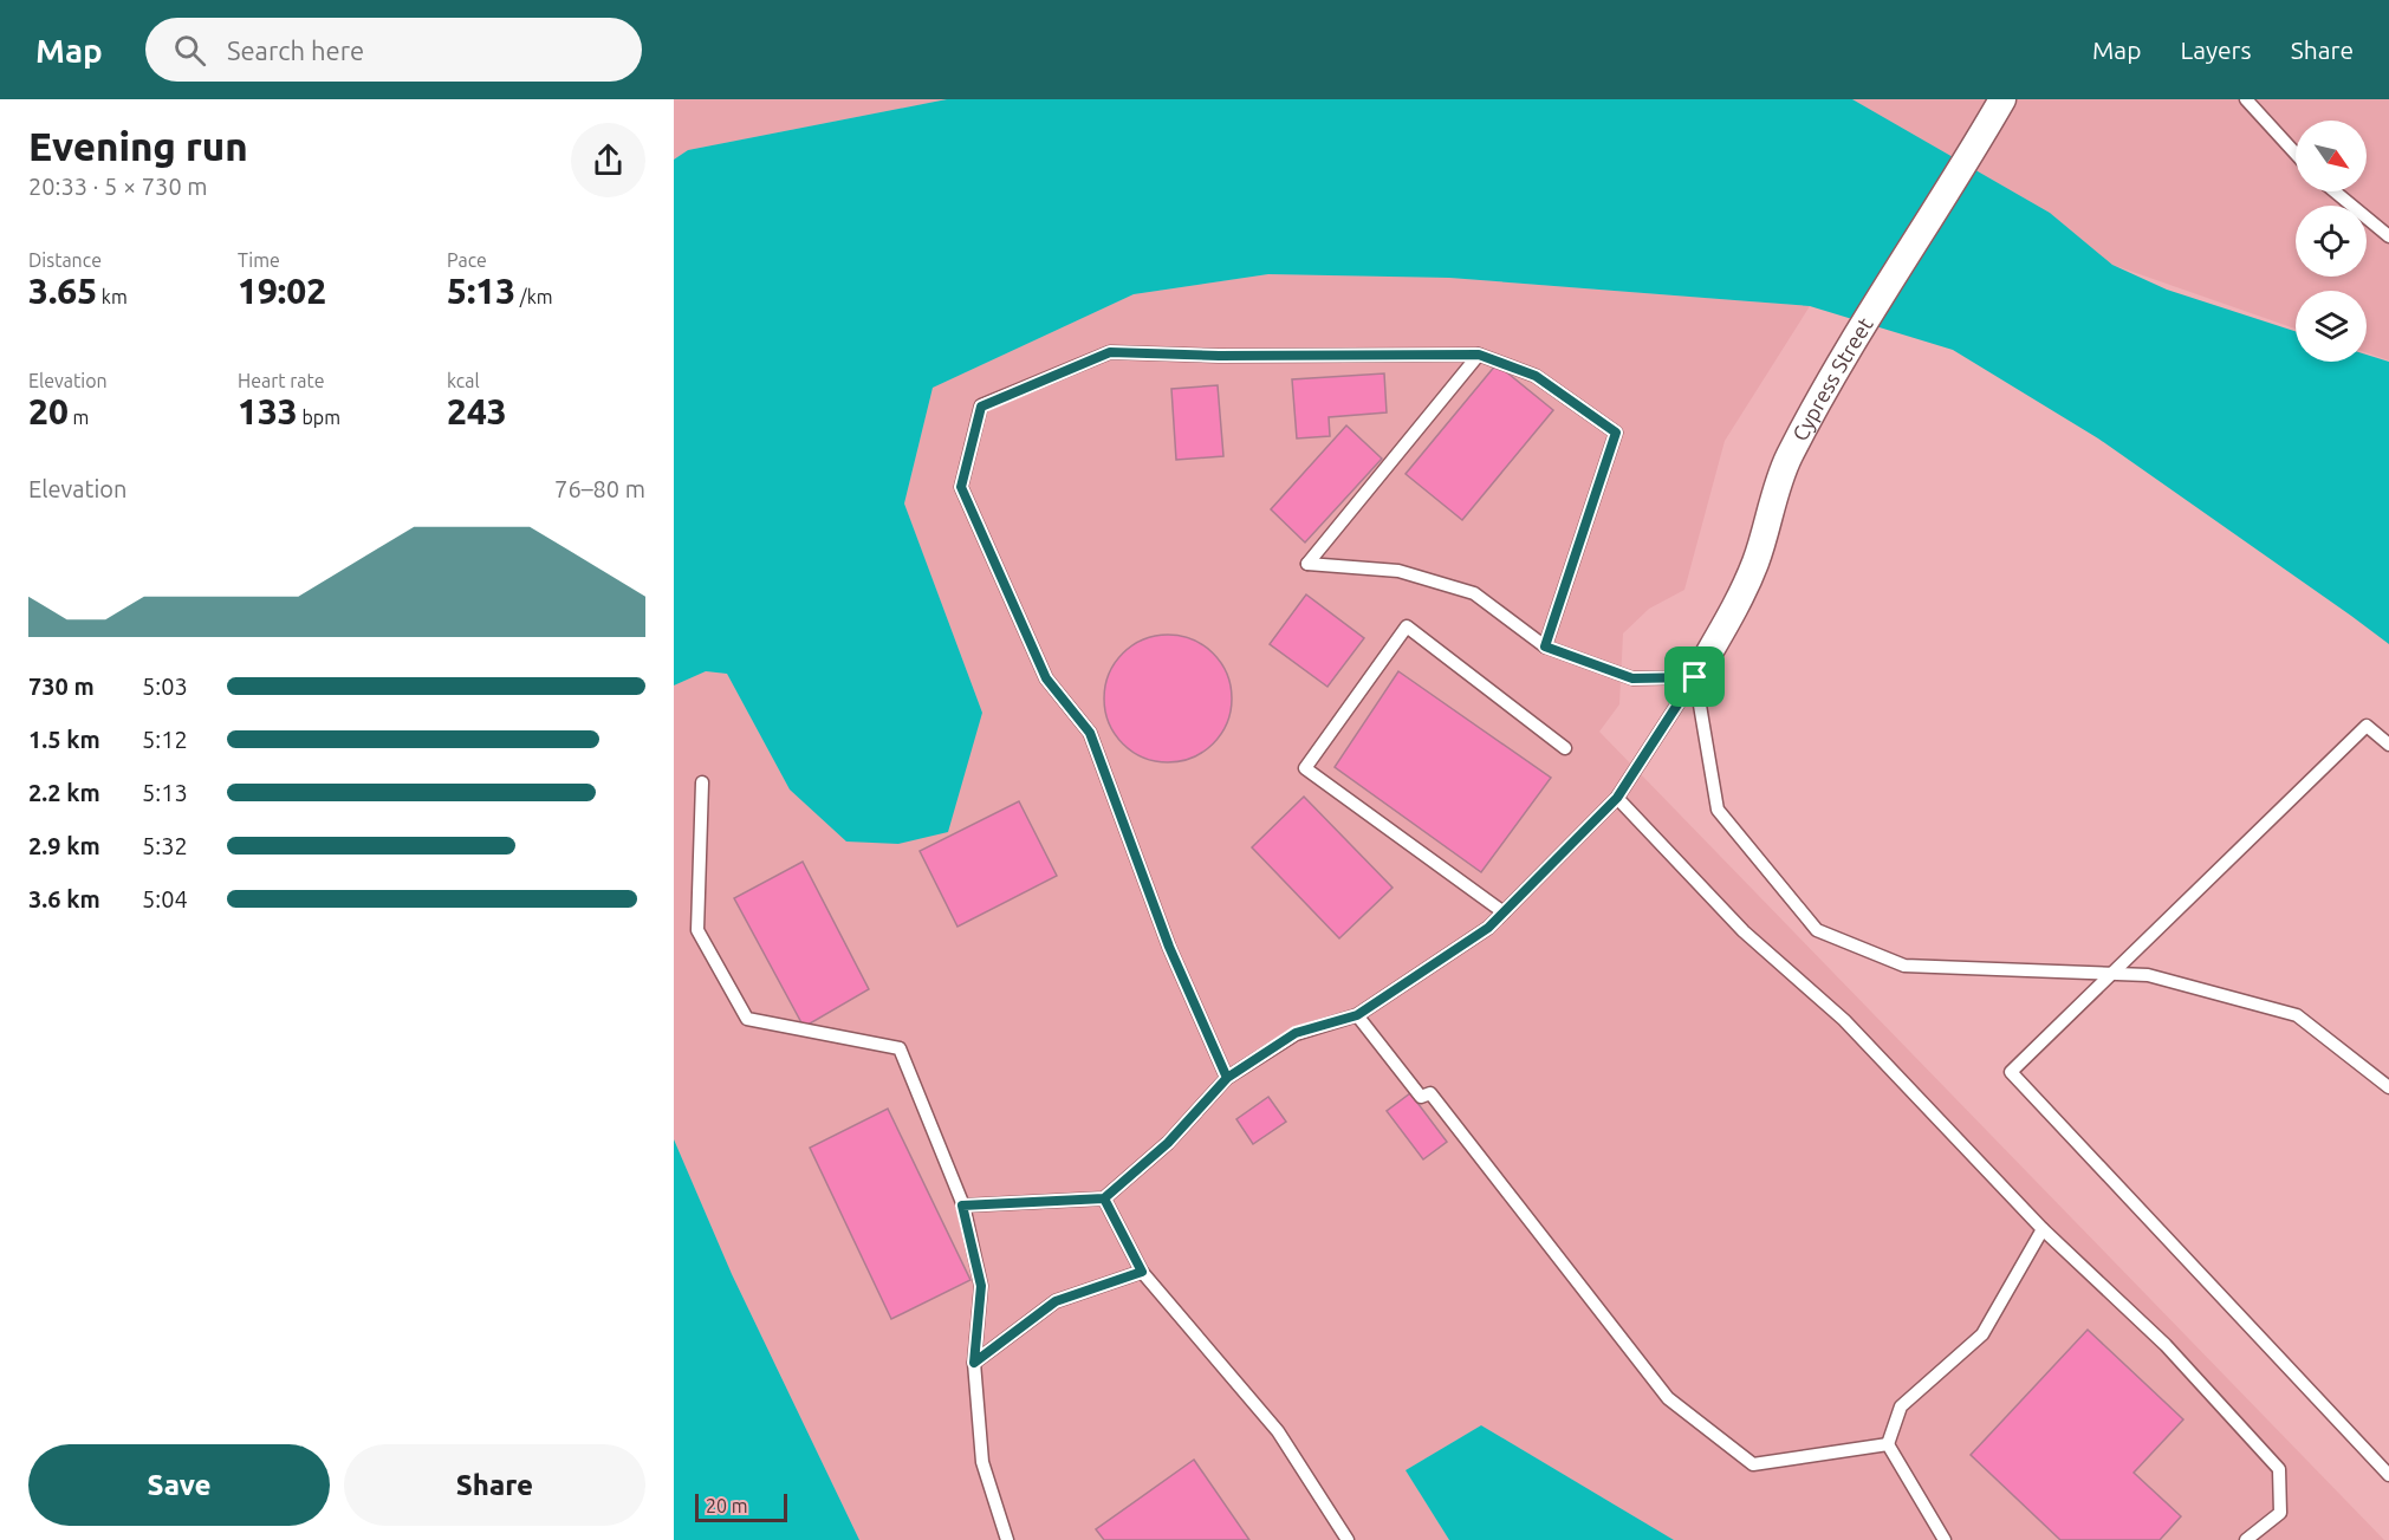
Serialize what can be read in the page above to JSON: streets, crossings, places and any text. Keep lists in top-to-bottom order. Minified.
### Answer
{"streets":{"street":["Cypress Street"]},"scale_bar":"20 m","north":"bottom right","page":{"header":"Map","search":"Search here","nav":["Map","Layers","Share"],"heading":["Evening run","20:33 · 5 × 730 m"],"stats":[["Distance","3.65 km"],["Time","19:02"],["Pace","5:13 /km"],["Elevation","20 m"],["Heart rate","133 bpm"],["kcal","243"]],"chart":["Elevation","76–80 m"],"list":[{"name":"730 m","note":"5:03"},{"name":"1.5 km","note":"5:12"},{"name":"2.2 km","note":"5:13"},{"name":"2.9 km","note":"5:32"},{"name":"3.6 km","note":"5:04"}],"buttons":["Save","Share"],"scale":"20 m"}}
